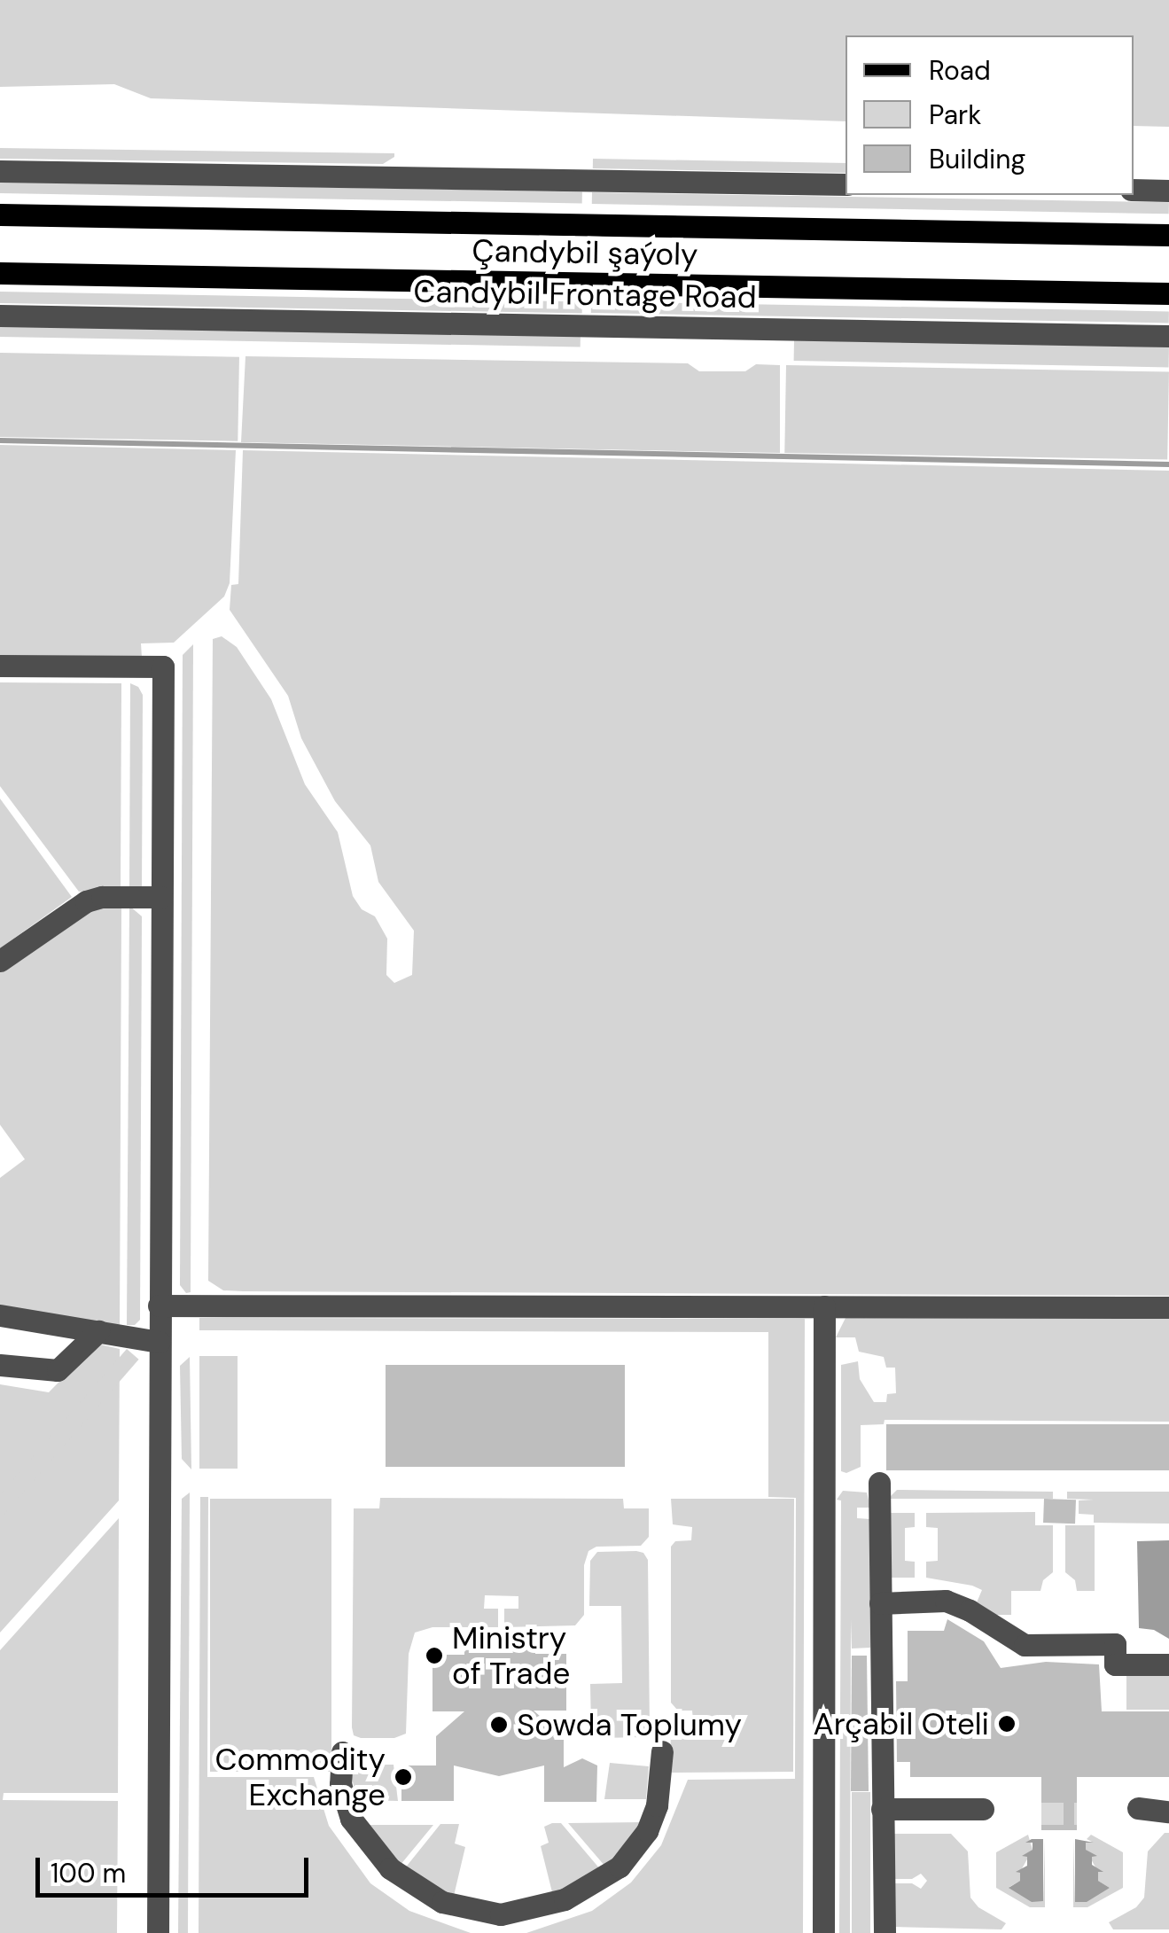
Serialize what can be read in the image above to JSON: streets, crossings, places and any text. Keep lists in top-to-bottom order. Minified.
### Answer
{"streets":{"main road":["Çandybil şaýoly"],"street":["Candybil Frontage Road"]},"places":["Ministry of Trade","Arçabil Oteli","Sowda Toplumy","Commodity Exchange"],"legend":["Road","Park","Building"],"scale_bar":"100 m"}
